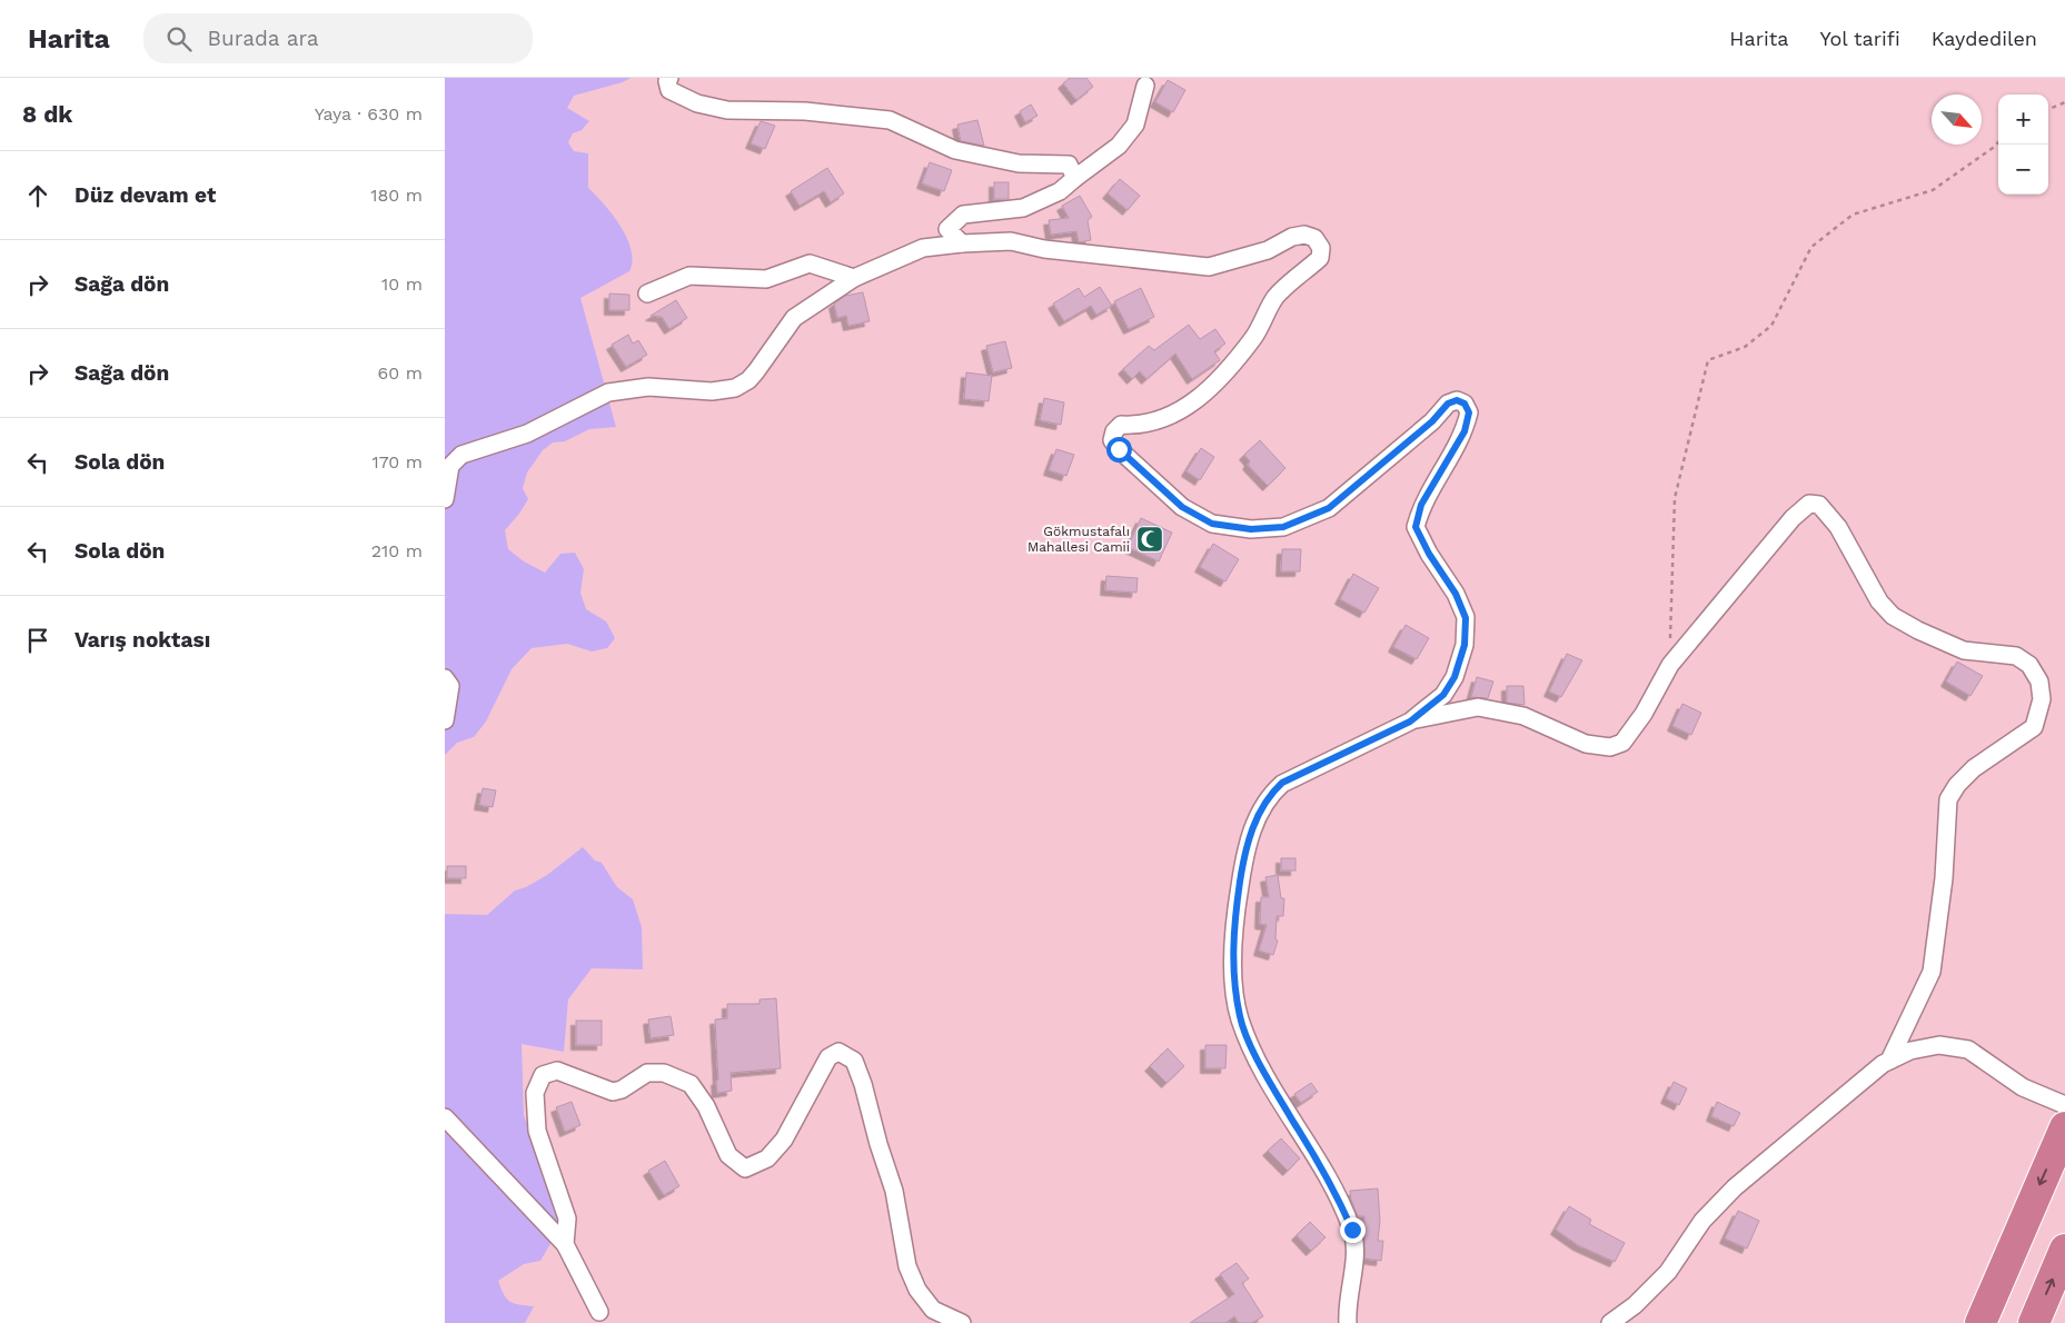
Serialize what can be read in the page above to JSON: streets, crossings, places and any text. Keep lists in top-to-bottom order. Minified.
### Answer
{"places":{"mosque":["Gökmustafalı Mahallesi Camii"]},"north":"bottom right","page":{"header":"Harita","search":"Burada ara","nav":["Harita","Yol tarifi","Kaydedilen"],"heading":["8 dk","Yaya · 630 m"],"map_buttons":["+","−"],"list":[["Düz devam et","180 m"],["Sağa dön","10 m"],["Sağa dön","60 m"],["Sola dön","170 m"],["Sola dön","210 m"],"Varış noktası"]}}
